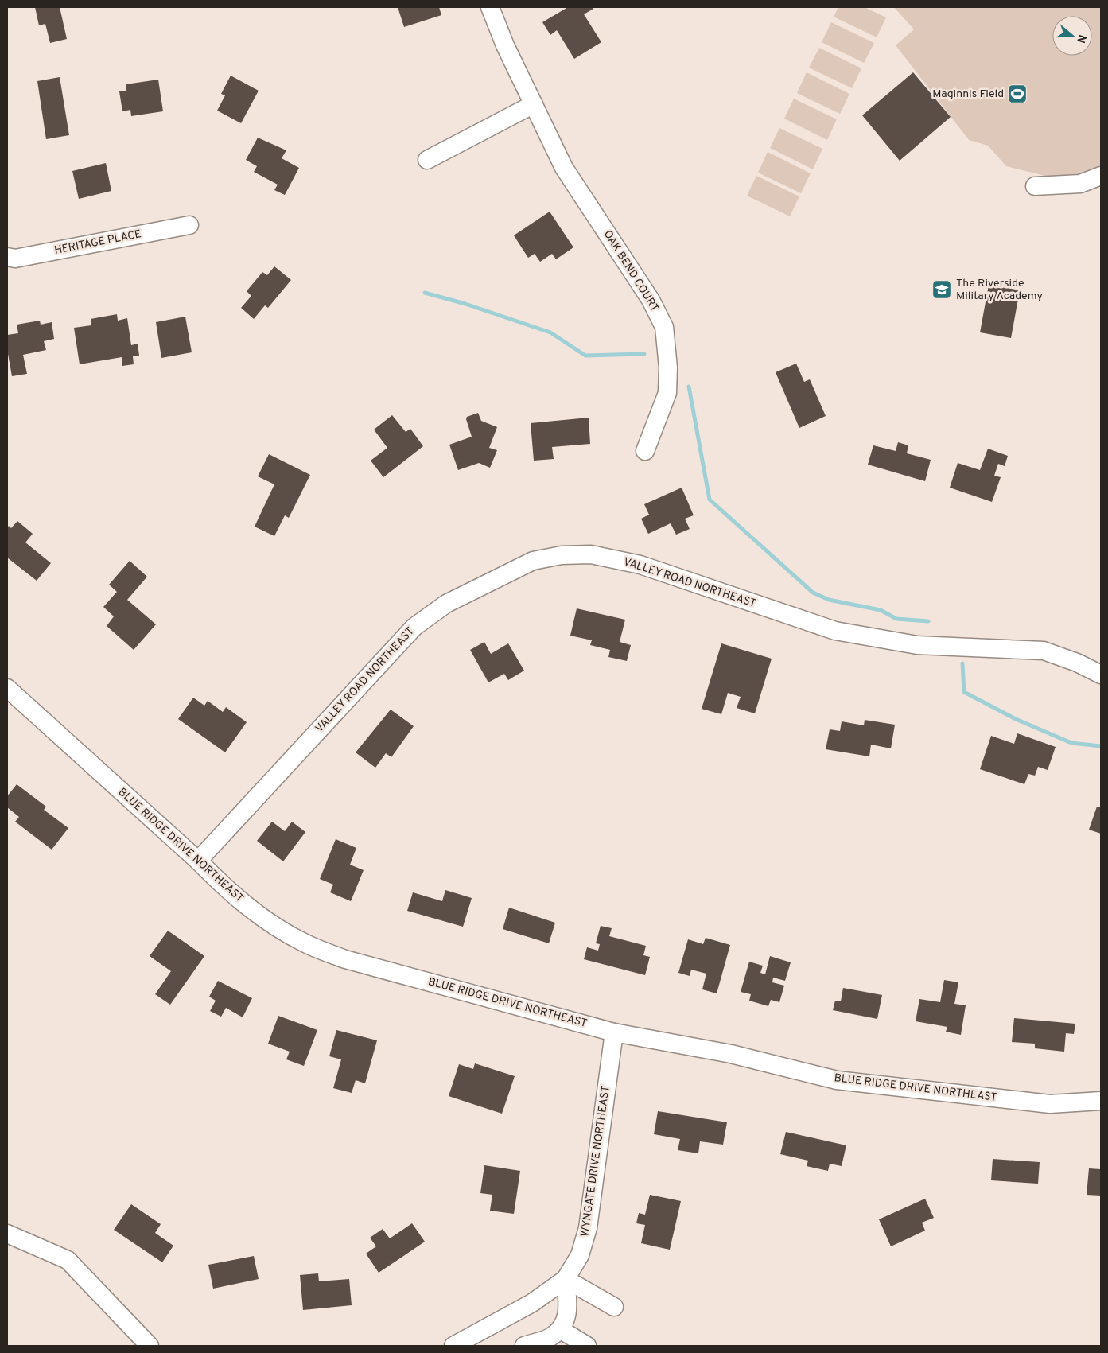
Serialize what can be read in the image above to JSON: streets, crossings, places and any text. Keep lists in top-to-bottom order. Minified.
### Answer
{"streets":{"street":["HERITAGE PLACE","OAK BEND COURT","VALLEY ROAD NORTHEAST","BLUE RIDGE DRIVE NORTHEAST","WYNGATE DRIVE NORTHEAST"]},"crossings":[["VALLEY ROAD NORTHEAST","BLUE RIDGE DRIVE NORTHEAST"],["BLUE RIDGE DRIVE NORTHEAST","WYNGATE DRIVE NORTHEAST"]],"places":{"sports":["Maginnis Field"],"school or university":["The Riverside Military Academy"]},"north":"right"}
